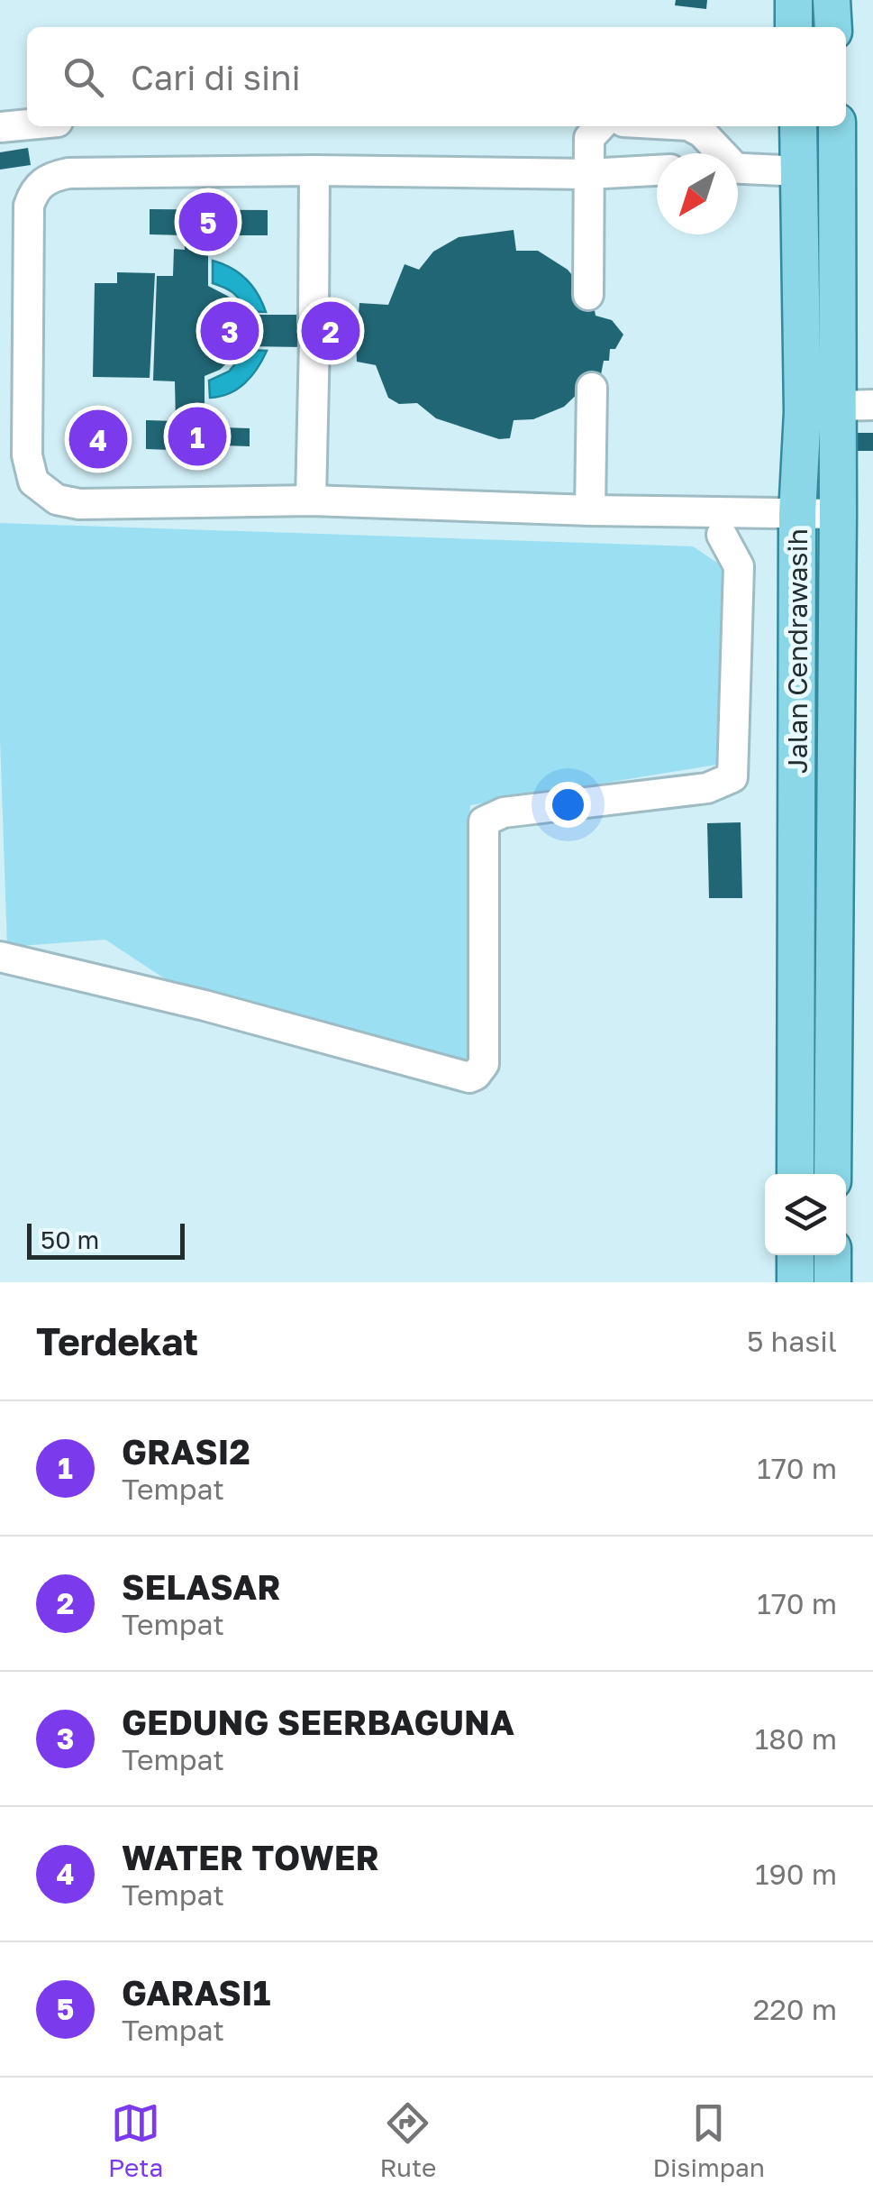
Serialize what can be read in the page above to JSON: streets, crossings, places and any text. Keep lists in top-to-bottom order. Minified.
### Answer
{"streets":{"main road":["Jalan Cendrawasih"]},"scale_bar":"50 m","north":"bottom left","page":{"search":"Cari di sini","pins":["5","2","3","1","4"],"scale":"50 m","heading":["Terdekat","5 hasil"],"list":[{"mark":"1","name":"GRASI2","note":"Tempat","value":"170 m"},{"mark":"2","name":"SELASAR","note":"Tempat","value":"170 m"},{"mark":"3","name":"GEDUNG SEERBAGUNA","note":"Tempat","value":"180 m"},{"mark":"4","name":"WATER TOWER","note":"Tempat","value":"190 m"},{"mark":"5","name":"GARASI1","note":"Tempat","value":"220 m"}],"nav":["Peta","Rute","Disimpan"]}}
